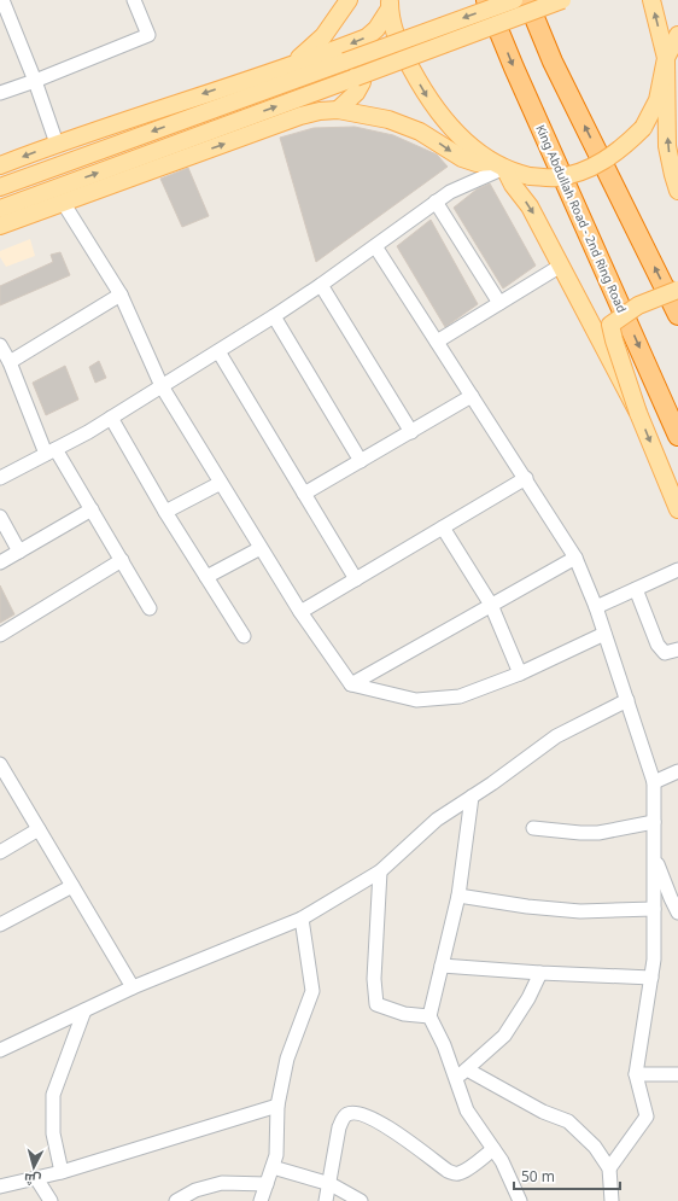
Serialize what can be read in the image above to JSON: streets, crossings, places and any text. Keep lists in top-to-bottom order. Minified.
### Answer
{"streets":{"highway":["King Abdullah Road - 2nd Ring Road"]},"scale_bar":"50 m","north":"bottom"}
